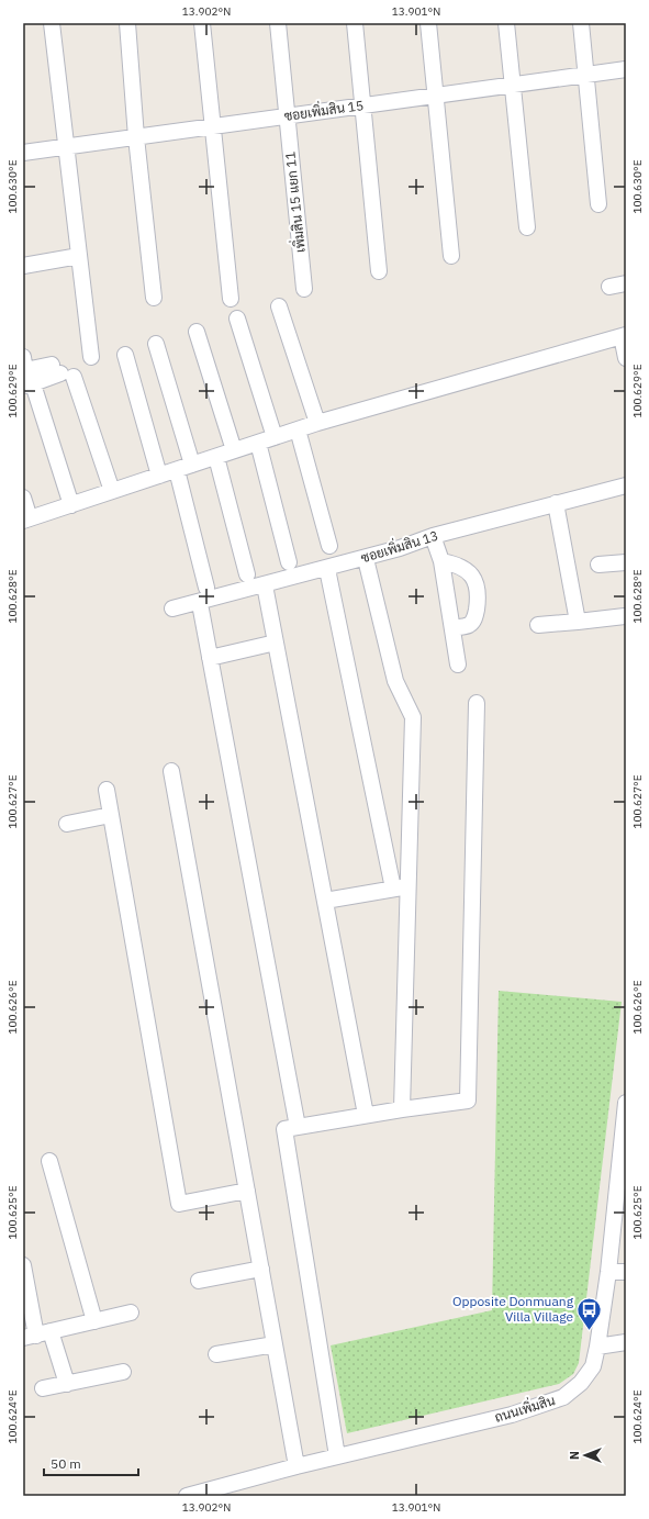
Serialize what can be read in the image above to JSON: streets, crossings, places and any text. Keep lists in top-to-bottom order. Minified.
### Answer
{"streets":{"street":["ซอยเพิ่มสิน 15","เพิ่มสิน 15 แยก 11","ซอยเพิ่มสิน 13","ถนนเพิ่มสิน"]},"crossings":[["ซอยเพิ่มสิน 15","เพิ่มสิน 15 แยก 11"]],"places":{"bus stop":["Opposite Donmuang Villa Village"]},"scale_bar":"50 m","north":"left","coordinates":["13.902°N","13.901°N","100.630°E","100.629°E","100.628°E","100.627°E","100.626°E","100.625°E","100.624°E"]}
